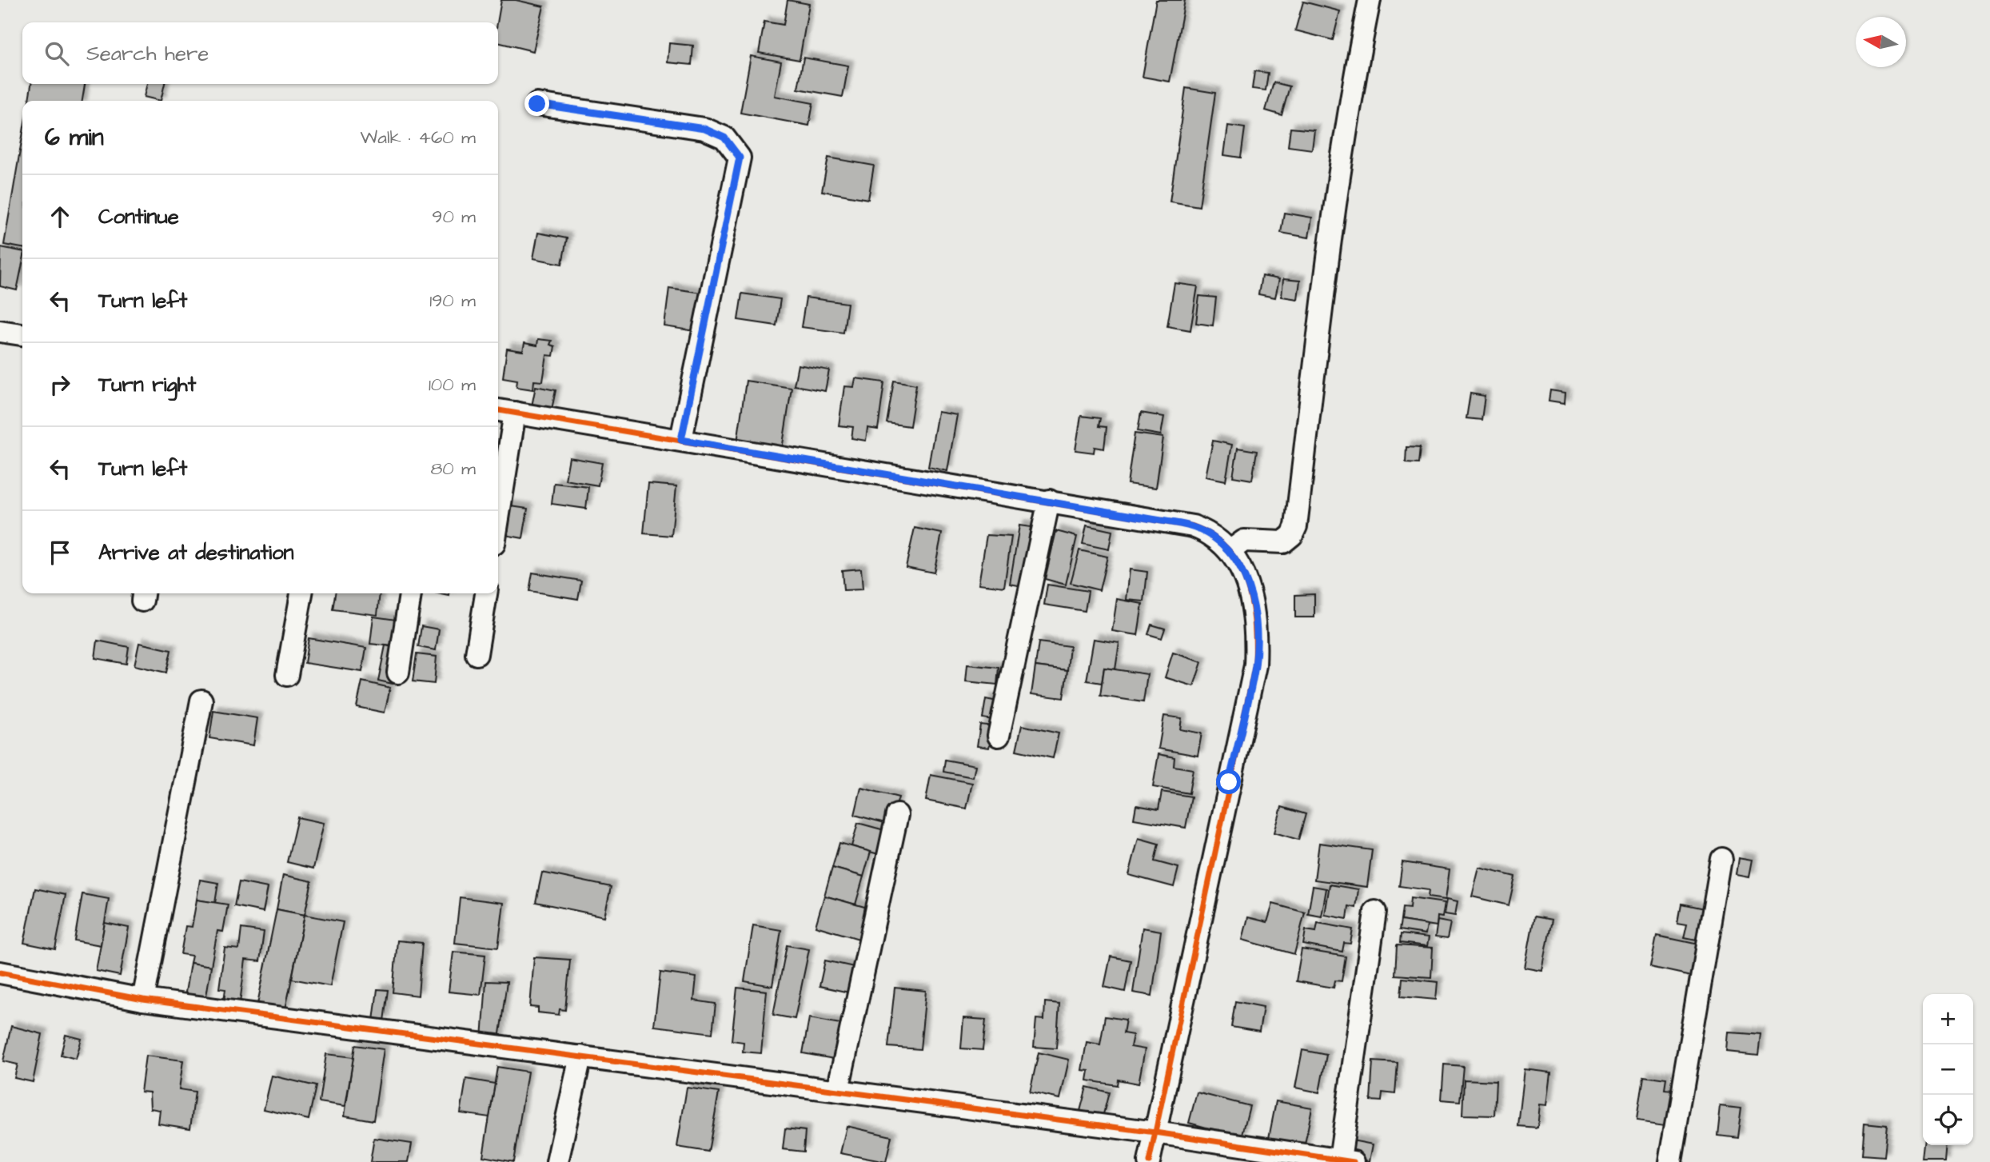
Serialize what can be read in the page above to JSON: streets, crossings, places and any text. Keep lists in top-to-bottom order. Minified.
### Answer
{"north":"left","page":{"search":"Search here","heading":["6 min","Walk · 460 m"],"list":[["Continue","90 m"],["Turn left","190 m"],["Turn right","100 m"],["Turn left","80 m"],"Arrive at destination"],"map_buttons":["+","−"]}}
